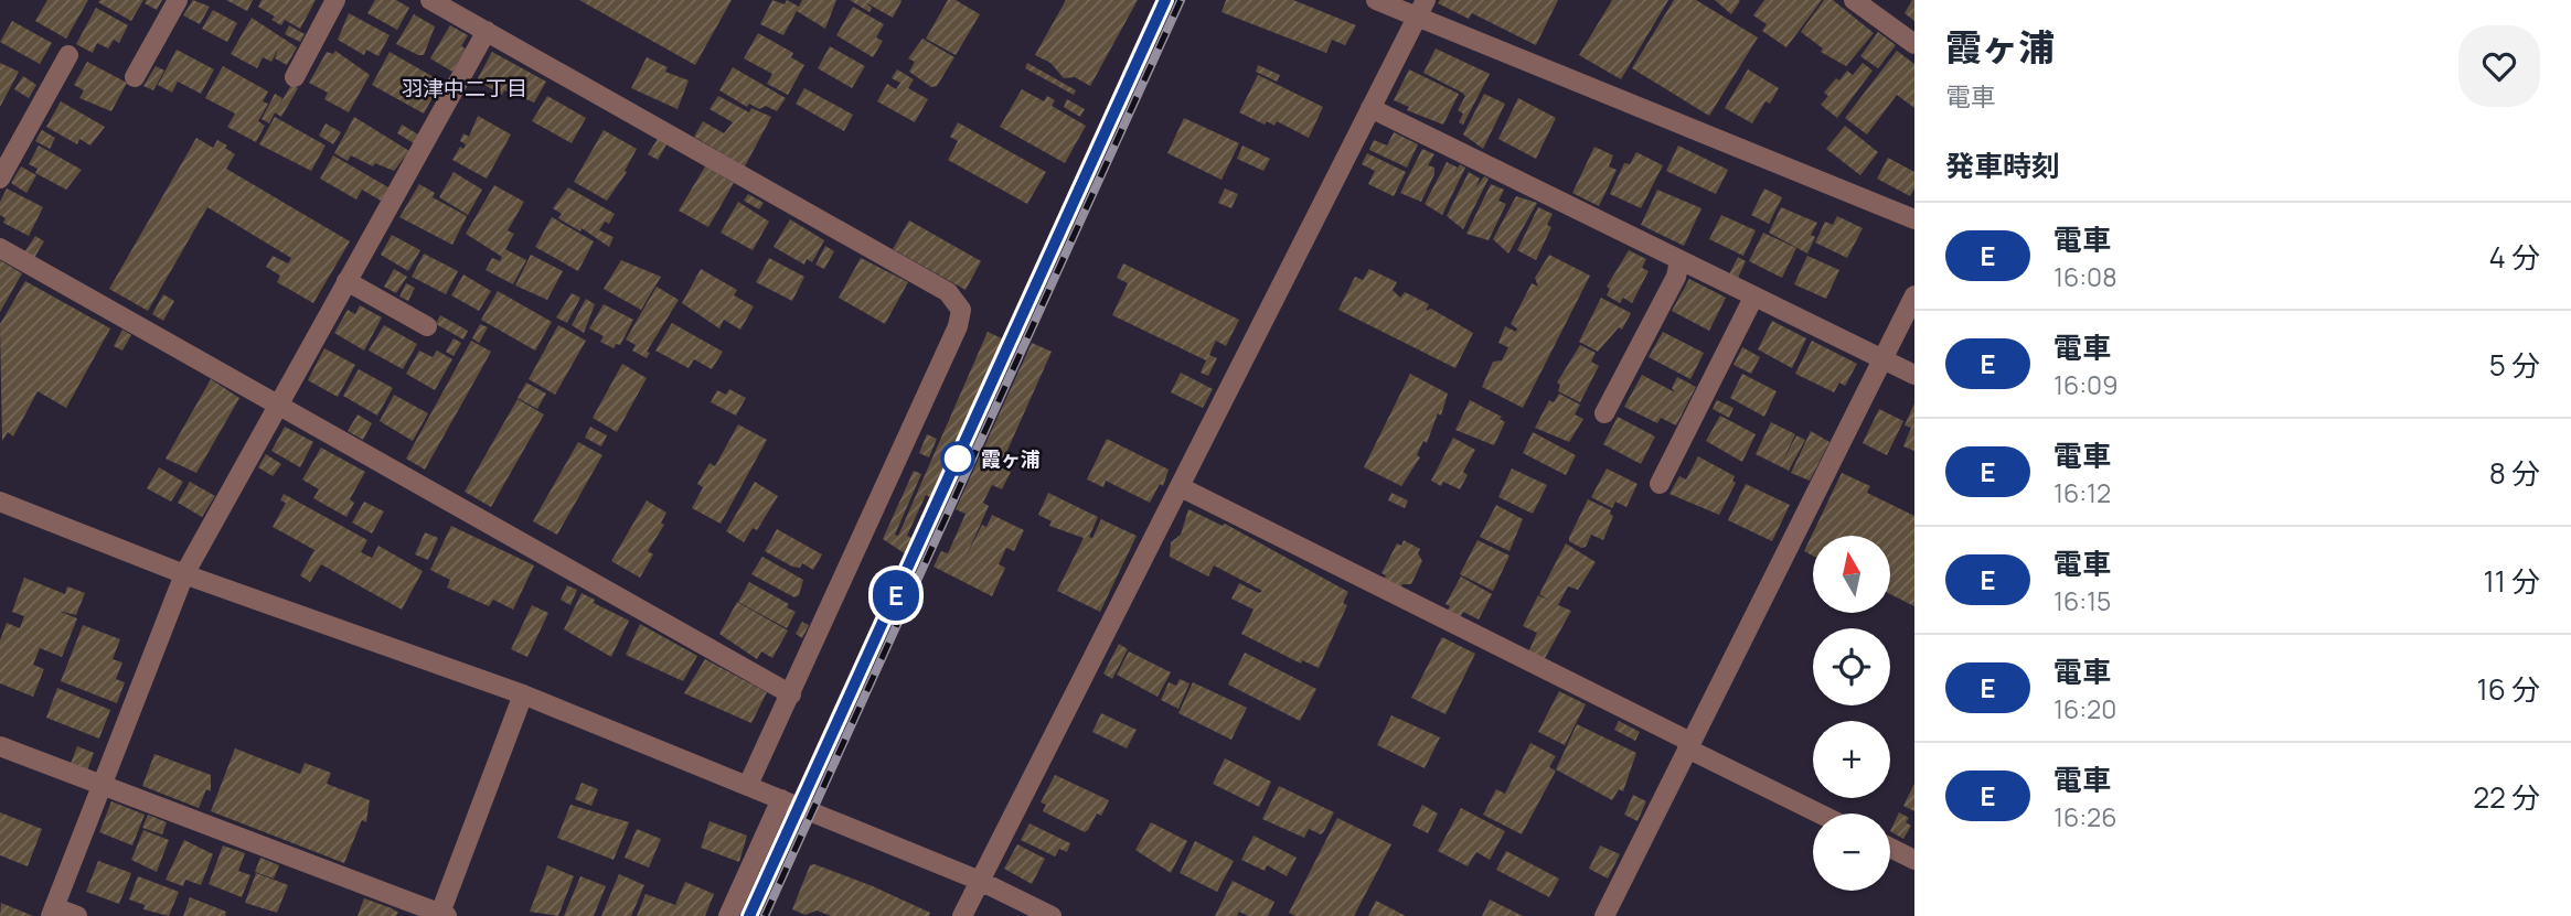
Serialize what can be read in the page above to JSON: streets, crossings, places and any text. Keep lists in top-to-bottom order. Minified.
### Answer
{"districts":["羽津中二丁目"],"places":["霞ヶ浦"],"north":"top","page":{"on_map":"E","heading":[["霞ヶ浦","電車"],"発車時刻"],"list":[{"mark":"E","name":"電車","note":"16:08","value":"4 分"},{"mark":"E","name":"電車","note":"16:09","value":"5 分"},{"mark":"E","name":"電車","note":"16:12","value":"8 分"},{"mark":"E","name":"電車","note":"16:15","value":"11 分"},{"mark":"E","name":"電車","note":"16:20","value":"16 分"},{"mark":"E","name":"電車","note":"16:26","value":"22 分"}],"map_buttons":["+","−"]}}
